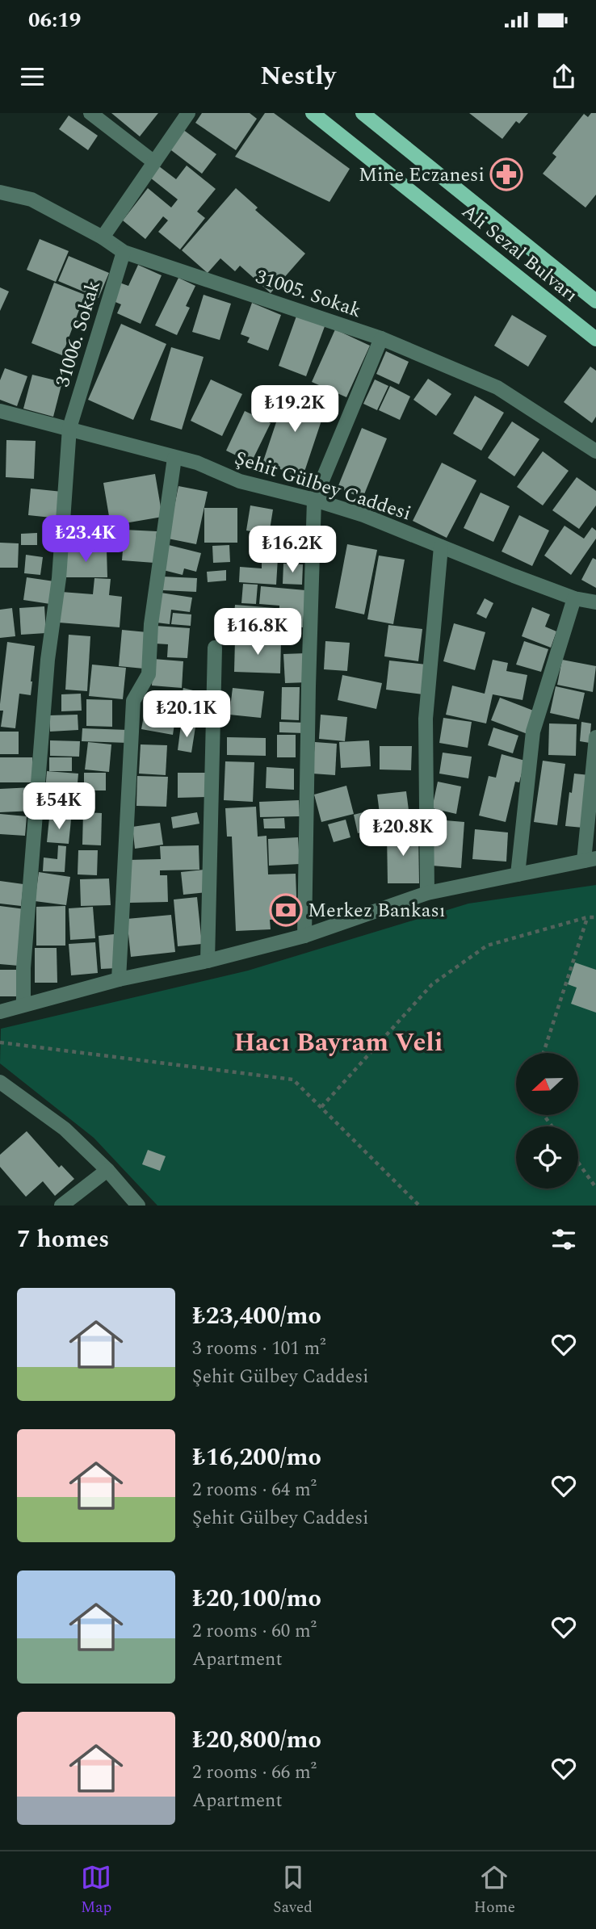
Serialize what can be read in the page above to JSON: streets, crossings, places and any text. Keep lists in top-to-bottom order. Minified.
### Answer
{"streets":{"main road":["Ali Sezal Bulvarı"],"street":["31005. Sokak","31006. Sokak","Şehit Gülbey Caddesi"]},"crossings":[["31005. Sokak","31006. Sokak"],["31006. Sokak","Şehit Gülbey Caddesi"]],"districts":["Hacı Bayram Veli"],"places":{"pharmacy":["Mine Eczanesi"],"bank":["Merkez Bankası"]},"north":"left","page":{"status":"06:19","header":"Nestly","price":["₺19.2K","₺23.4K","₺16.2K","₺16.8K","₺20.1K","₺54K","₺20.8K"],"heading":"7 homes","list":[{"name":"₺23,400/mo","note":"3 rooms · 101 m² · Şehit Gülbey Caddesi"},{"name":"₺16,200/mo","note":"2 rooms · 64 m² · Şehit Gülbey Caddesi"},{"name":"₺20,100/mo","note":"2 rooms · 60 m² · Apartment"},{"name":"₺20,800/mo","note":"2 rooms · 66 m² · Apartment"}],"tabs":["Map","Saved","Home"]}}
